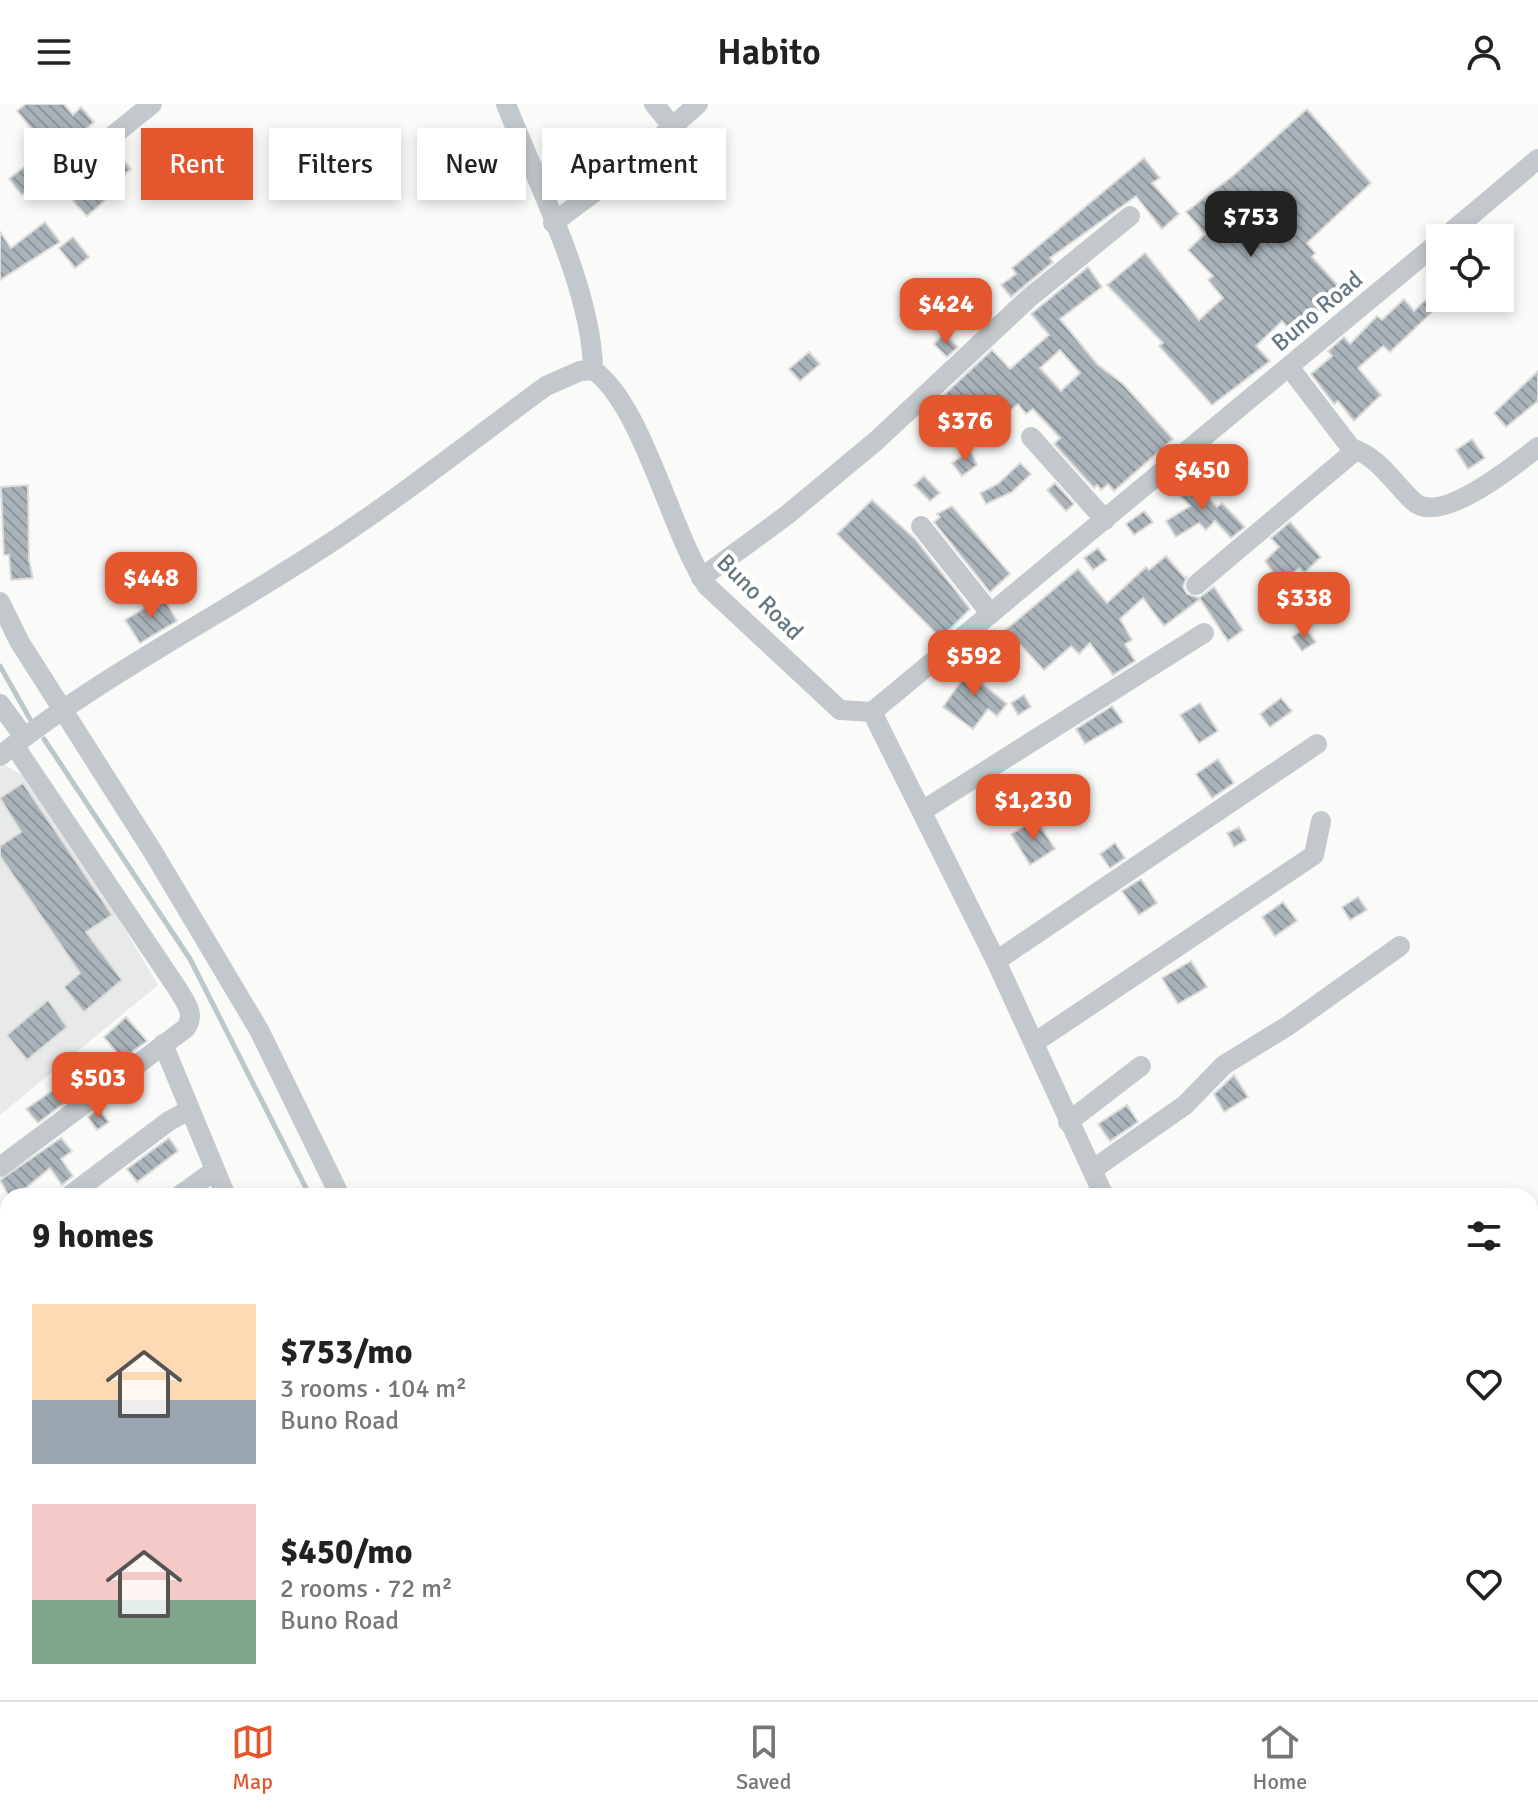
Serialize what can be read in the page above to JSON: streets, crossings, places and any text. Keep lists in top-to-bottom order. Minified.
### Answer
{"streets":{"street":["Buno Road"]},"page":{"header":"Habito","chip":["Buy","Rent","Filters","New","Apartment"],"price":["$753","$424","$376","$450","$448","$338","$592","$1,230","$503"],"heading":"9 homes","list":[{"name":"$753/mo","note":"3 rooms · 104 m² · Buno Road"},{"name":"$450/mo","note":"2 rooms · 72 m² · Buno Road"}],"tabs":["Map","Saved","Home"]}}
